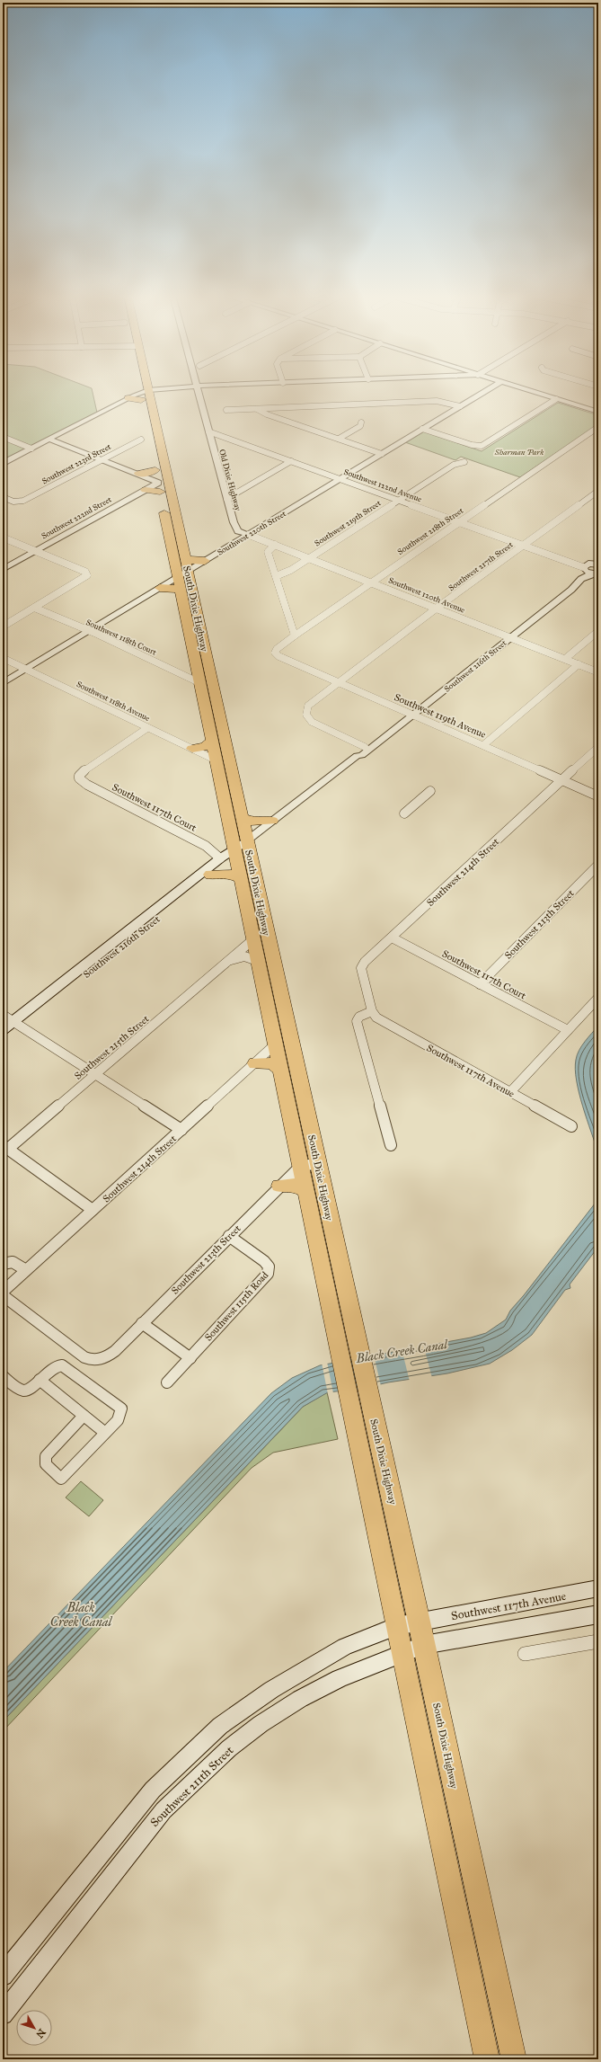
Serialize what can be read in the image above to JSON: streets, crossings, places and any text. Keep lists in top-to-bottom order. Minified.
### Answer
{"streets":{"highway":["South Dixie Highway"],"main road":["Southwest 216th Street","Southwest 117th Avenue","Southwest 211th Street"],"street":["Southwest 223rd Street","Old Dixie Highway","Southwest 122nd Avenue","Southwest 222nd Street","Southwest 219th Street","Southwest 218th Street","Southwest 220th Street","Southwest 217th Street","Southwest 120th Avenue","Southwest 118th Court","Southwest 118th Avenue","Southwest 119th Avenue","Southwest 117th Court","Southwest 214th Street","Southwest 213th Street","Southwest 215th Street","Southwest 115th Road"]},"crossings":[["Old Dixie Highway","Southwest 122nd Avenue"],["Old Dixie Highway","Southwest 220th Street"],["Old Dixie Highway","Southwest 120th Avenue"],["Southwest 122nd Avenue","Southwest 219th Street"],["Southwest 122nd Avenue","Southwest 218th Street"],["Southwest 122nd Avenue","Southwest 220th Street"],["Southwest 122nd Avenue","Southwest 217th Street"],["Southwest 122nd Avenue","Southwest 216th Street"],["Southwest 219th Street","Southwest 120th Avenue"],["Southwest 218th Street","Southwest 120th Avenue"],["Southwest 218th Street","Southwest 119th Avenue"],["Southwest 220th Street","Southwest 120th Avenue"],["Southwest 220th Street","South Dixie Highway"],["Southwest 220th Street","Southwest 118th Court"],["Southwest 220th Street","Southwest 118th Avenue"],["Southwest 217th Street","Southwest 120th Avenue"],["Southwest 217th Street","Southwest 216th Street"],["Southwest 217th Street","Southwest 119th Avenue"],["Southwest 120th Avenue","Southwest 216th Street"],["South Dixie Highway","Southwest 118th Court"],["South Dixie Highway","Southwest 216th Street"],["South Dixie Highway","Southwest 118th Avenue"],["South Dixie Highway","Southwest 214th Street"],["South Dixie Highway","Southwest 213th Street"],["South Dixie Highway","Southwest 215th Street"],["South Dixie Highway","Southwest 117th Avenue"],["South Dixie Highway","Southwest 211th Street"],["Southwest 216th Street","Southwest 119th Avenue"],["Southwest 216th Street","Southwest 117th Court"],["Southwest 118th Avenue","Southwest 117th Court"],["Southwest 119th Avenue","Southwest 214th Street"],["Southwest 117th Court","Southwest 214th Street"],["Southwest 117th Court","Southwest 213th Street"],["Southwest 214th Street","Southwest 117th Avenue"],["Southwest 213th Street","Southwest 115th Road"]],"water":["Black Creek Canal"],"parks":["Sharman Park"],"north":"bottom right"}
